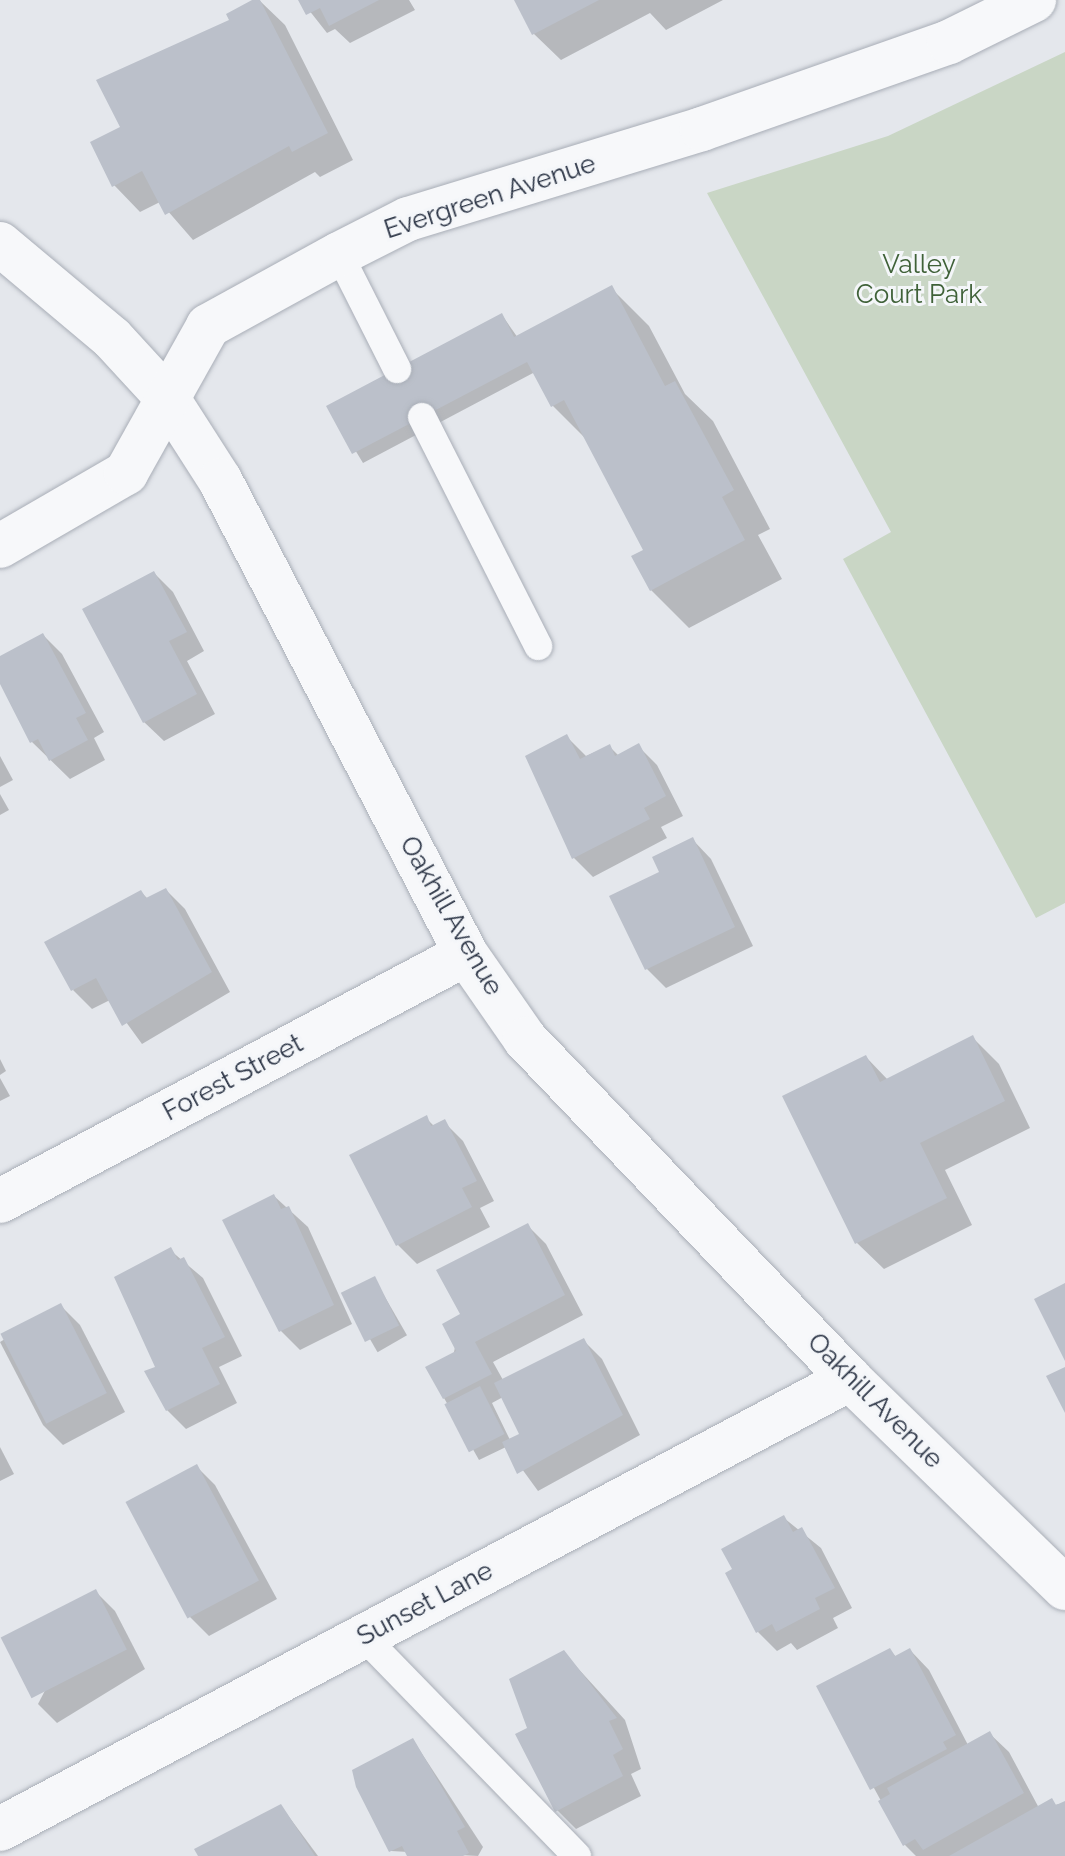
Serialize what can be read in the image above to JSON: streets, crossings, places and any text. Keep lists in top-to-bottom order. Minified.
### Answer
{"streets":{"street":["Evergreen Avenue","Oakhill Avenue","Forest Street","Sunset Lane"]},"crossings":[["Evergreen Avenue","Oakhill Avenue"],["Oakhill Avenue","Forest Street"],["Oakhill Avenue","Sunset Lane"]],"parks":["Valley Court Park"]}
